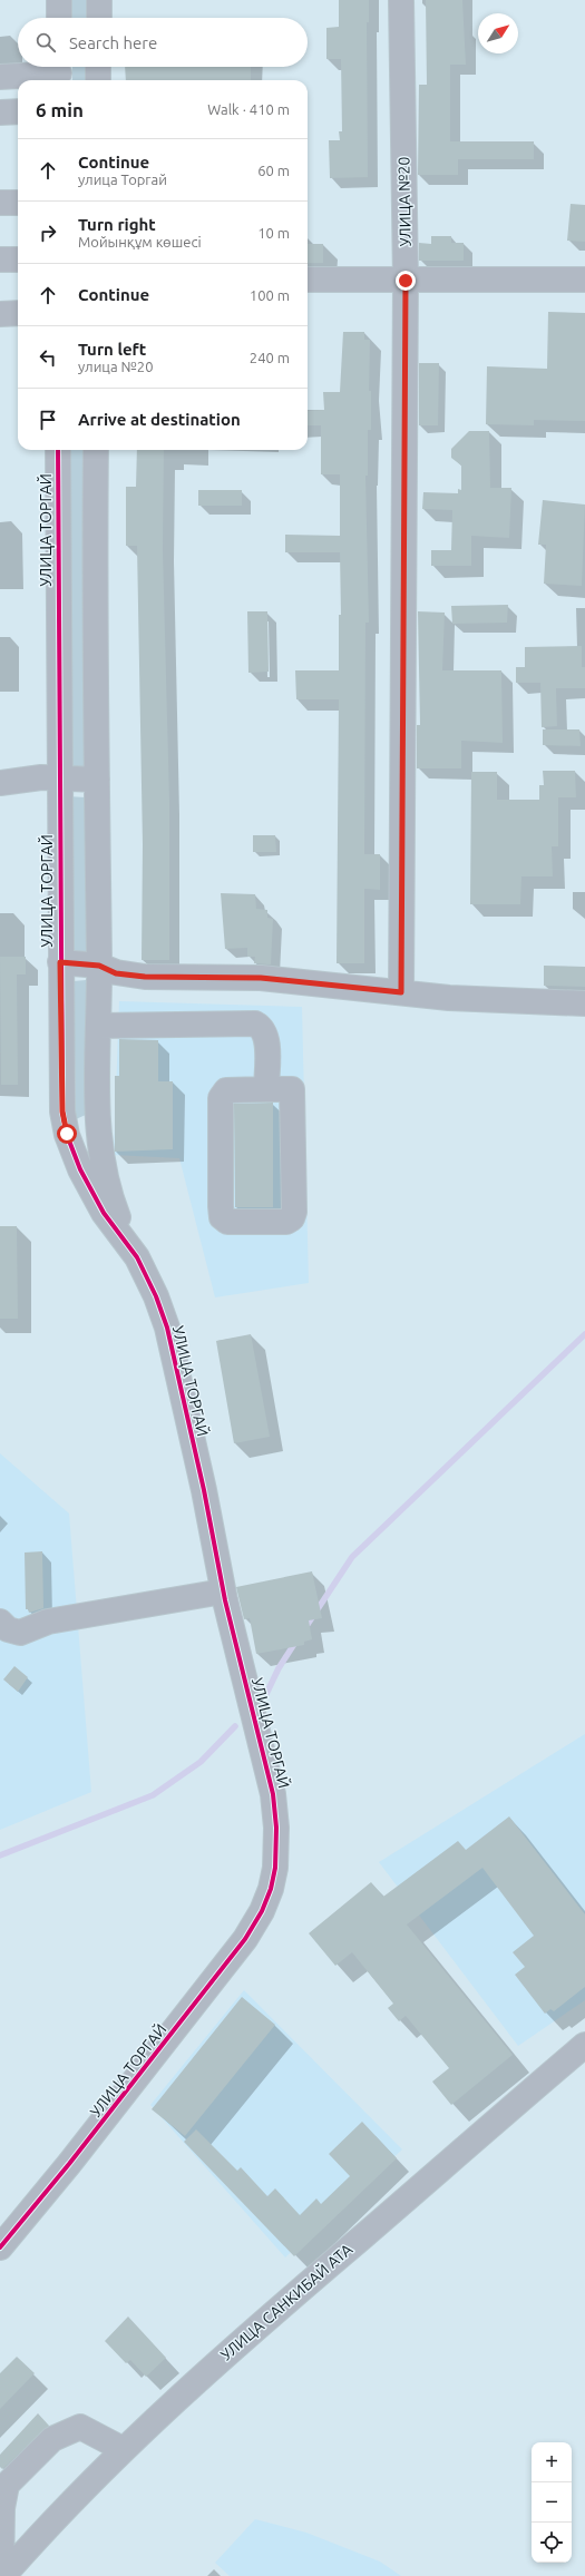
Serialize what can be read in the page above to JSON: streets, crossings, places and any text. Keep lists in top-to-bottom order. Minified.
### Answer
{"streets":{"street":["УЛИЦА №20","УЛИЦА ТОРГАЙ","УЛИЦА САНКИБАЙ АТА"]},"north":"top right","page":{"search":"Search here","heading":["6 min","Walk · 410 m"],"list":[["Continue","улица Торгай","60 m"],["Turn right","Мойынқұм көшесі","10 m"],["Continue","100 m"],["Turn left","улица №20","240 m"],"Arrive at destination"],"map_buttons":["+","−"]}}
